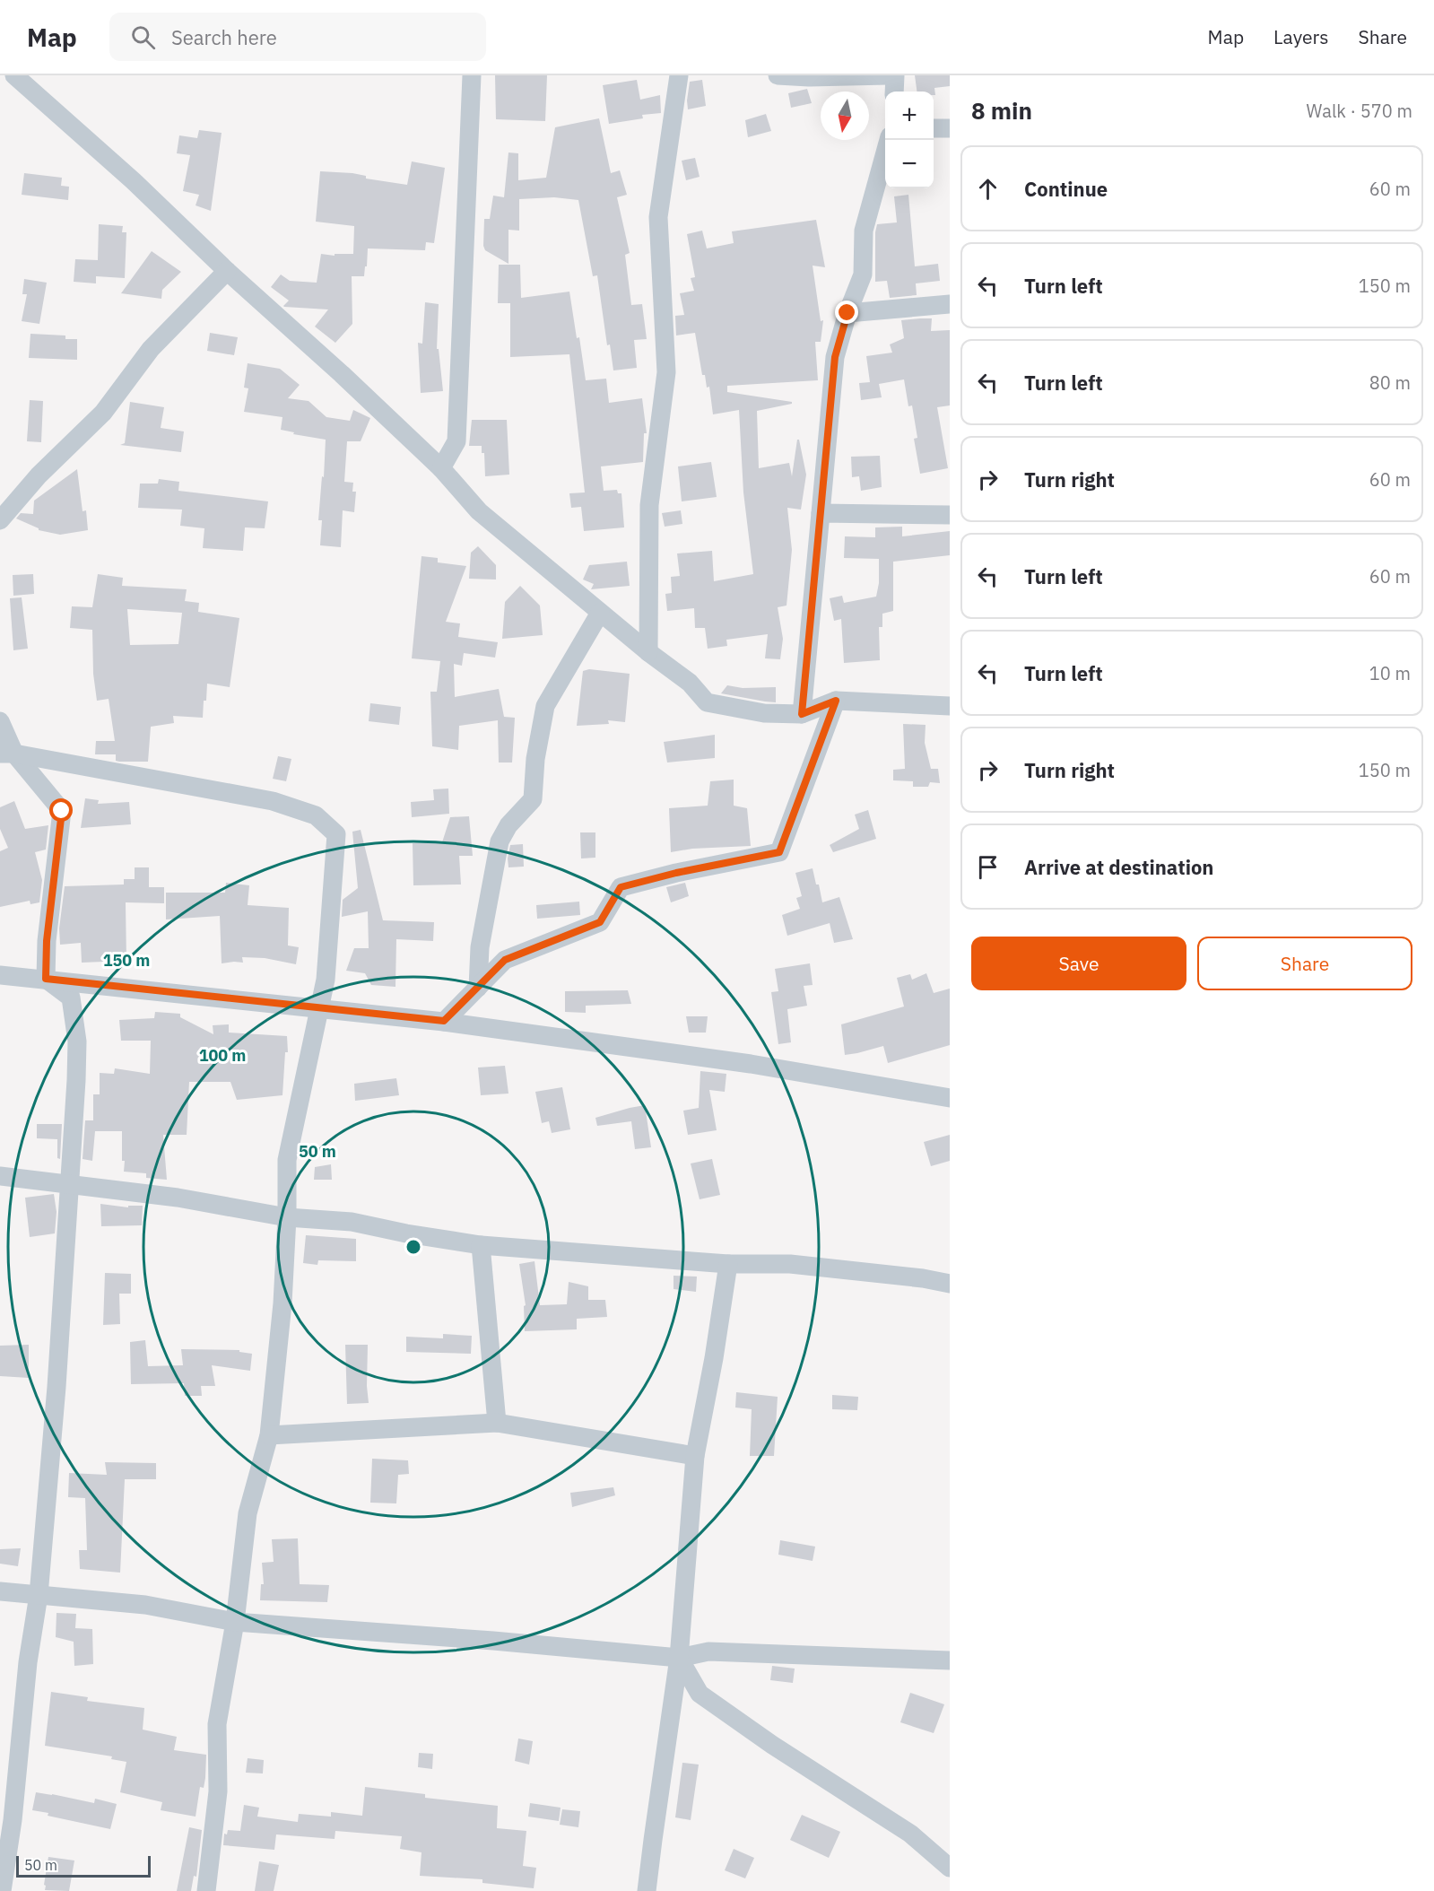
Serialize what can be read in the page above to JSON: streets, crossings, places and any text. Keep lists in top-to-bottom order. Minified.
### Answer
{"scale_bar":"50 m","north":"bottom","page":{"header":"Map","search":"Search here","nav":["Map","Layers","Share"],"heading":["8 min","Walk · 570 m"],"map_buttons":["+","−"],"list":[["Continue","60 m"],["Turn left","150 m"],["Turn left","80 m"],["Turn right","60 m"],["Turn left","60 m"],["Turn left","10 m"],["Turn right","150 m"],"Arrive at destination"],"buttons":["Save","Share"],"scale":"50 m"},"rings":["150 m","100 m","50 m"]}
